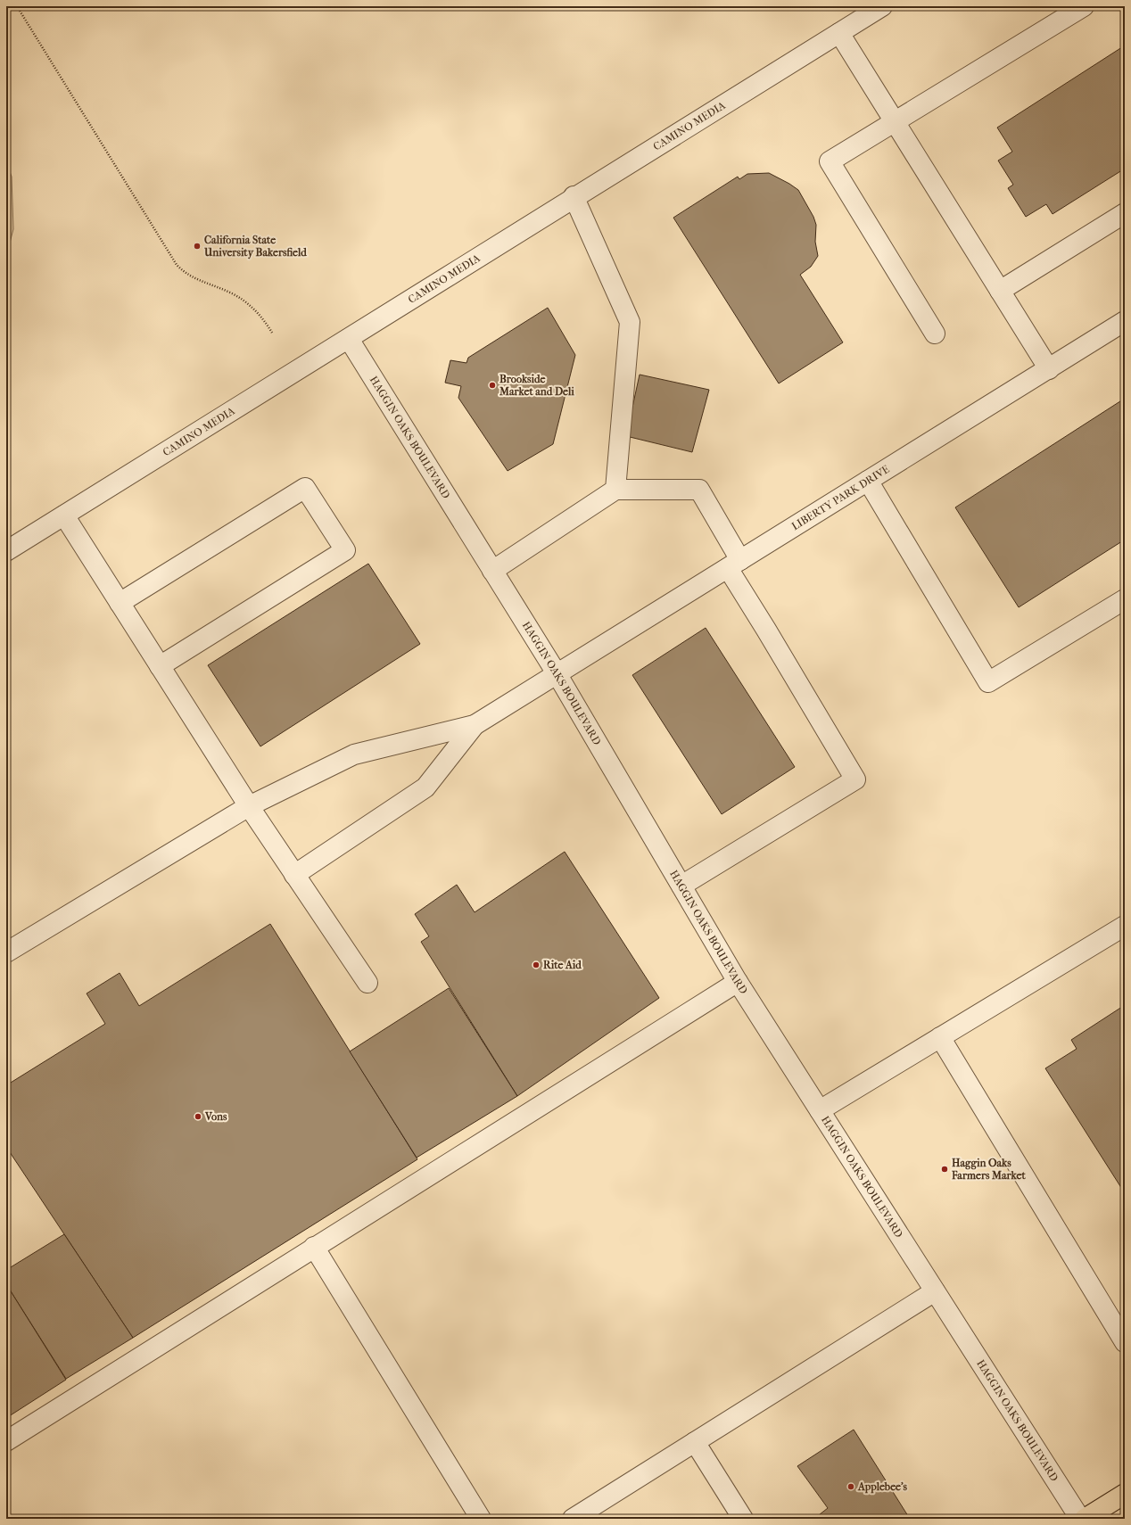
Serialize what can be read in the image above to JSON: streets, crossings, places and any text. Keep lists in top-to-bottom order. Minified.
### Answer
{"streets":{"street":["CAMINO MEDIA","HAGGIN OAKS BOULEVARD","LIBERTY PARK DRIVE"]},"crossings":[["CAMINO MEDIA","HAGGIN OAKS BOULEVARD"],["HAGGIN OAKS BOULEVARD","LIBERTY PARK DRIVE"]],"places":["California State University Bakersfield","Brookside Market and Deli","Rite Aid","Vons","Haggin Oaks Farmers Market","Applebee's"]}
